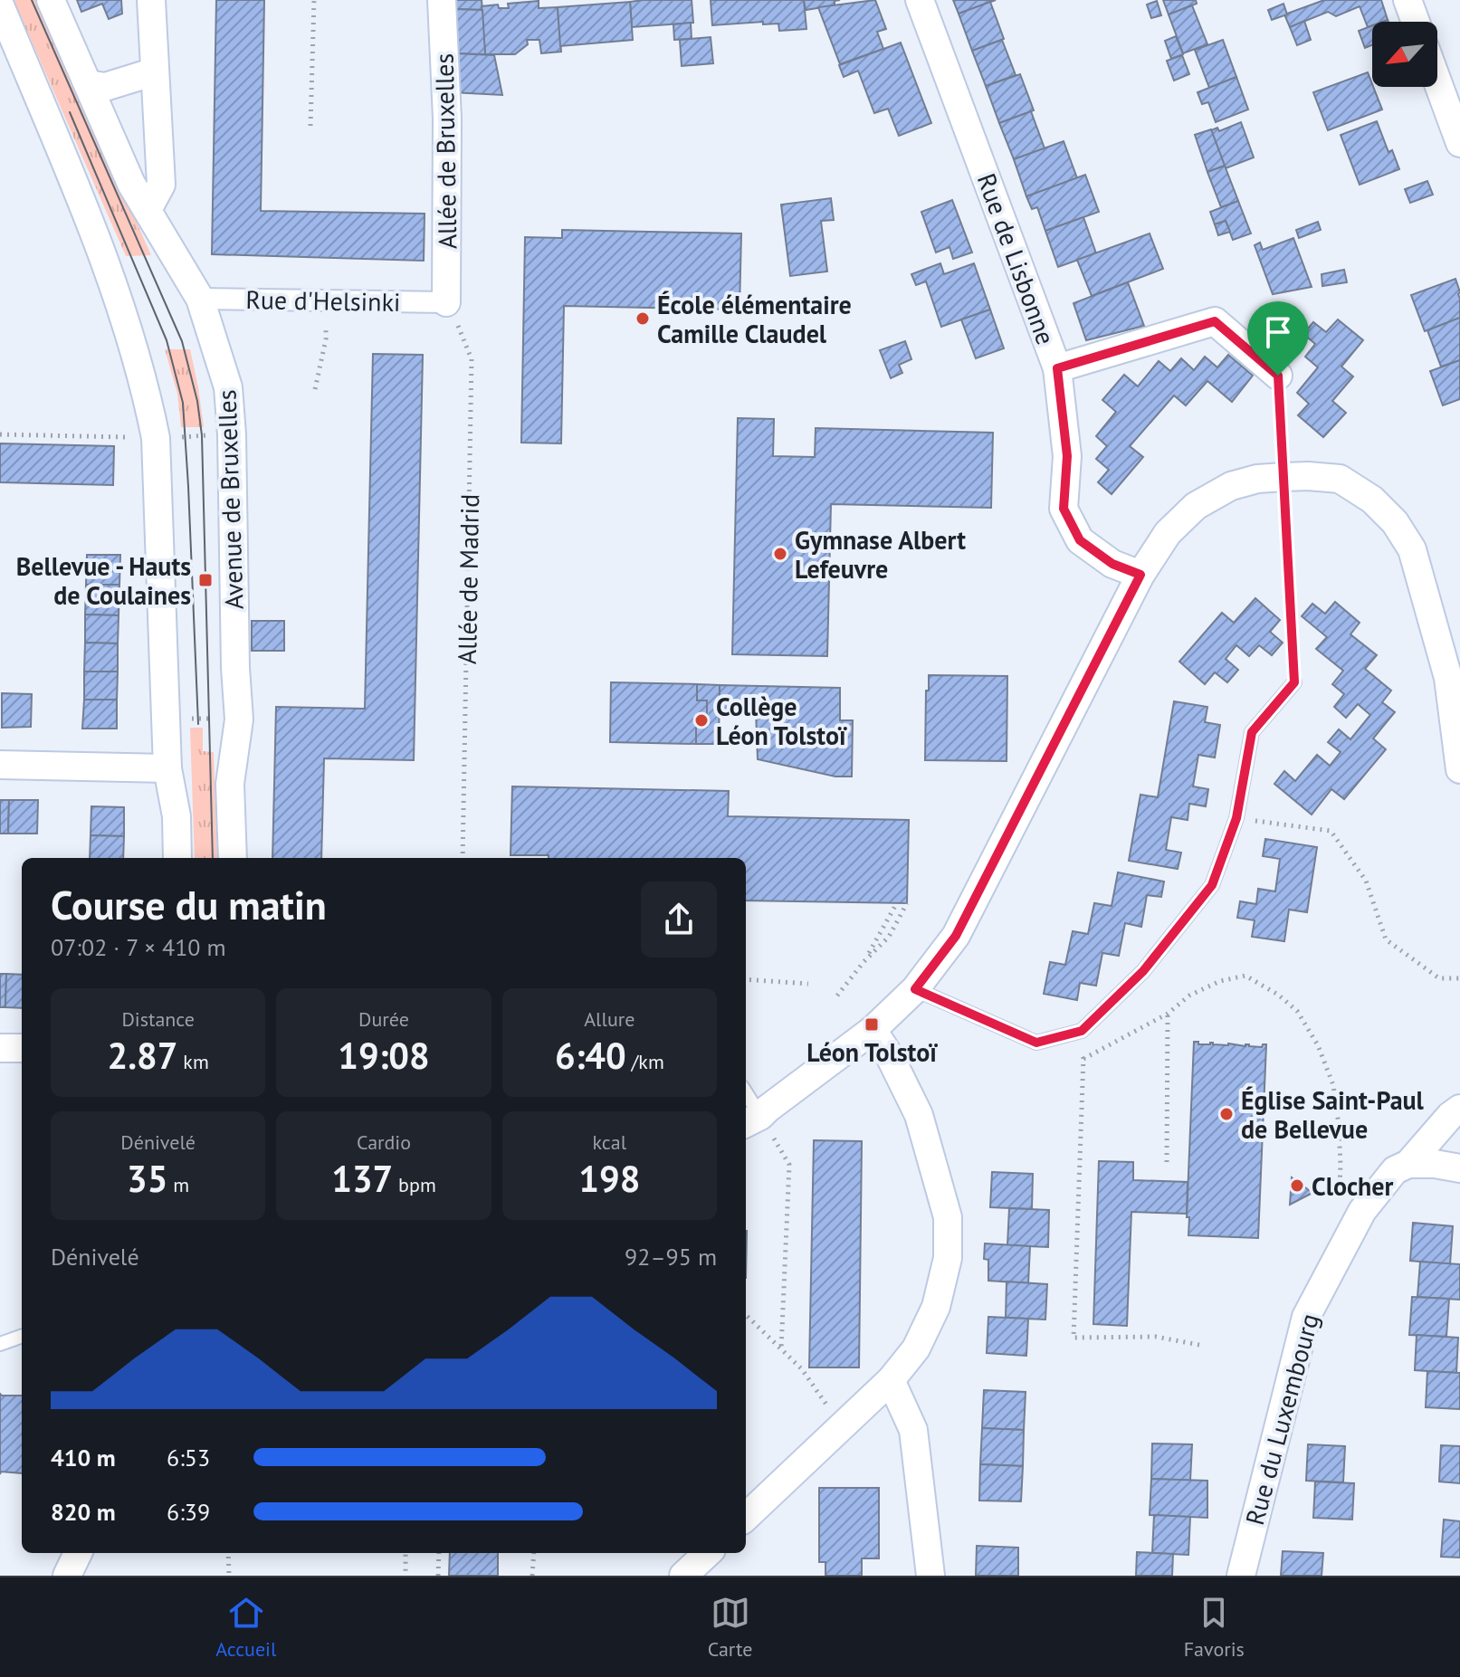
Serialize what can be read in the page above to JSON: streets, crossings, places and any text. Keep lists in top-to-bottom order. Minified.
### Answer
{"streets":{"street":["Allée de Bruxelles","Rue de Lisbonne","Rue d'Helsinki","Avenue de Bruxelles","Rue du Luxembourg"],"path":["Allée de Madrid"]},"crossings":[["Allée de Bruxelles","Rue d'Helsinki"],["Allée de Bruxelles","Allée de Madrid"],["Rue d'Helsinki","Avenue de Bruxelles"],["Rue d'Helsinki","Allée de Madrid"]],"places":{"other":["École élémentaire Camille Claudel","Gymnase Albert Lefeuvre","Collège Léon Tolstoï","Église Saint-Paul de Bellevue","Clocher"],"transit":["Bellevue - Hauts de Coulaines","Léon Tolstoï"]},"north":"bottom left","page":{"heading":["Course du matin","07:02 · 7 × 410 m"],"stats":[["Distance","2.87 km"],["Durée","19:08"],["Allure","6:40 /km"],["Dénivelé","35 m"],["Cardio","137 bpm"],["kcal","198"]],"chart":["Dénivelé","92–95 m"],"list":[{"name":"410 m","note":"6:53"},{"name":"820 m","note":"6:39"}],"tabs":["Accueil","Carte","Favoris"]}}
